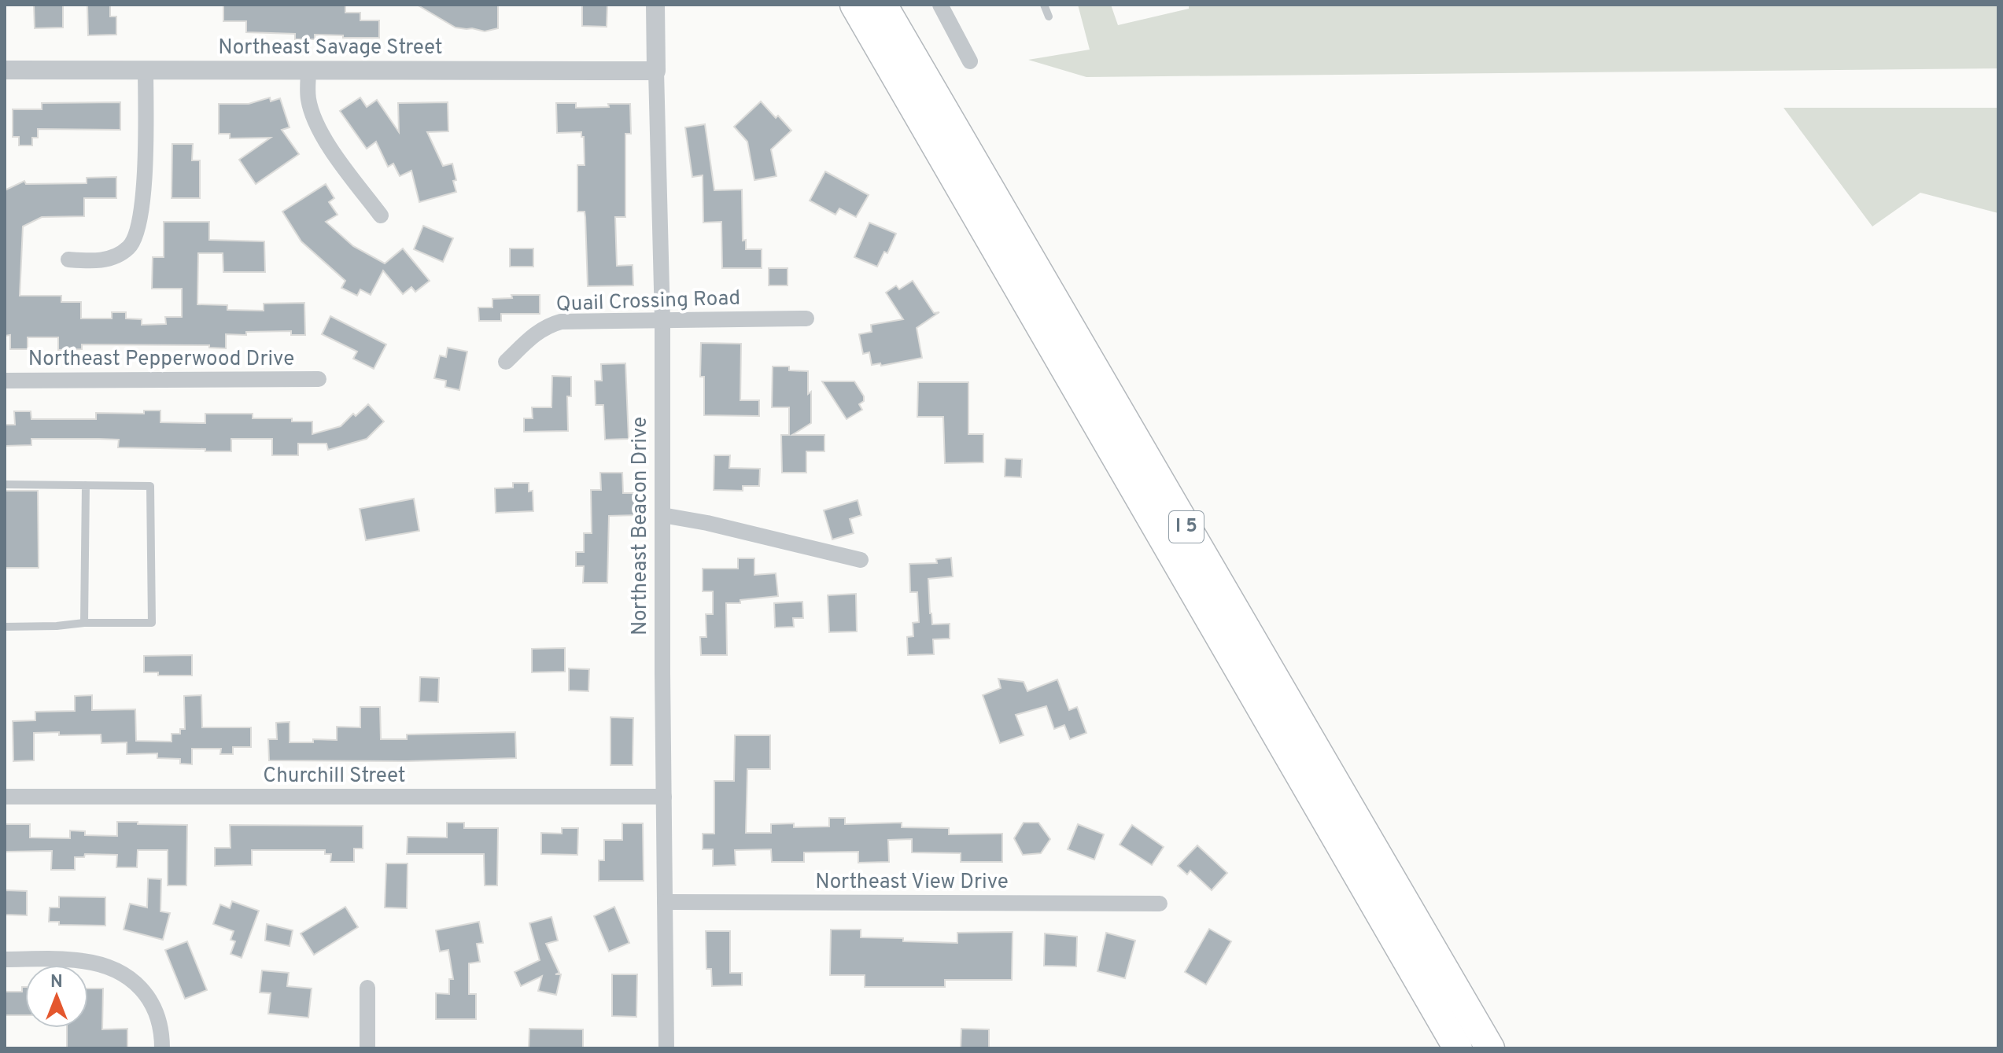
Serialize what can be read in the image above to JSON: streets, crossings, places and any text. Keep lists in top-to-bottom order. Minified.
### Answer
{"streets":{"highway":["I 5"],"street":["Northeast Savage Street","Quail Crossing Road","Northeast Pepperwood Drive","Northeast Beacon Drive","Churchill Street","Northeast View Drive"]},"crossings":[["Northeast Savage Street","Northeast Beacon Drive"],["Quail Crossing Road","Northeast Beacon Drive"],["Northeast Beacon Drive","Churchill Street"],["Northeast Beacon Drive","Northeast View Drive"]],"north":"top"}
